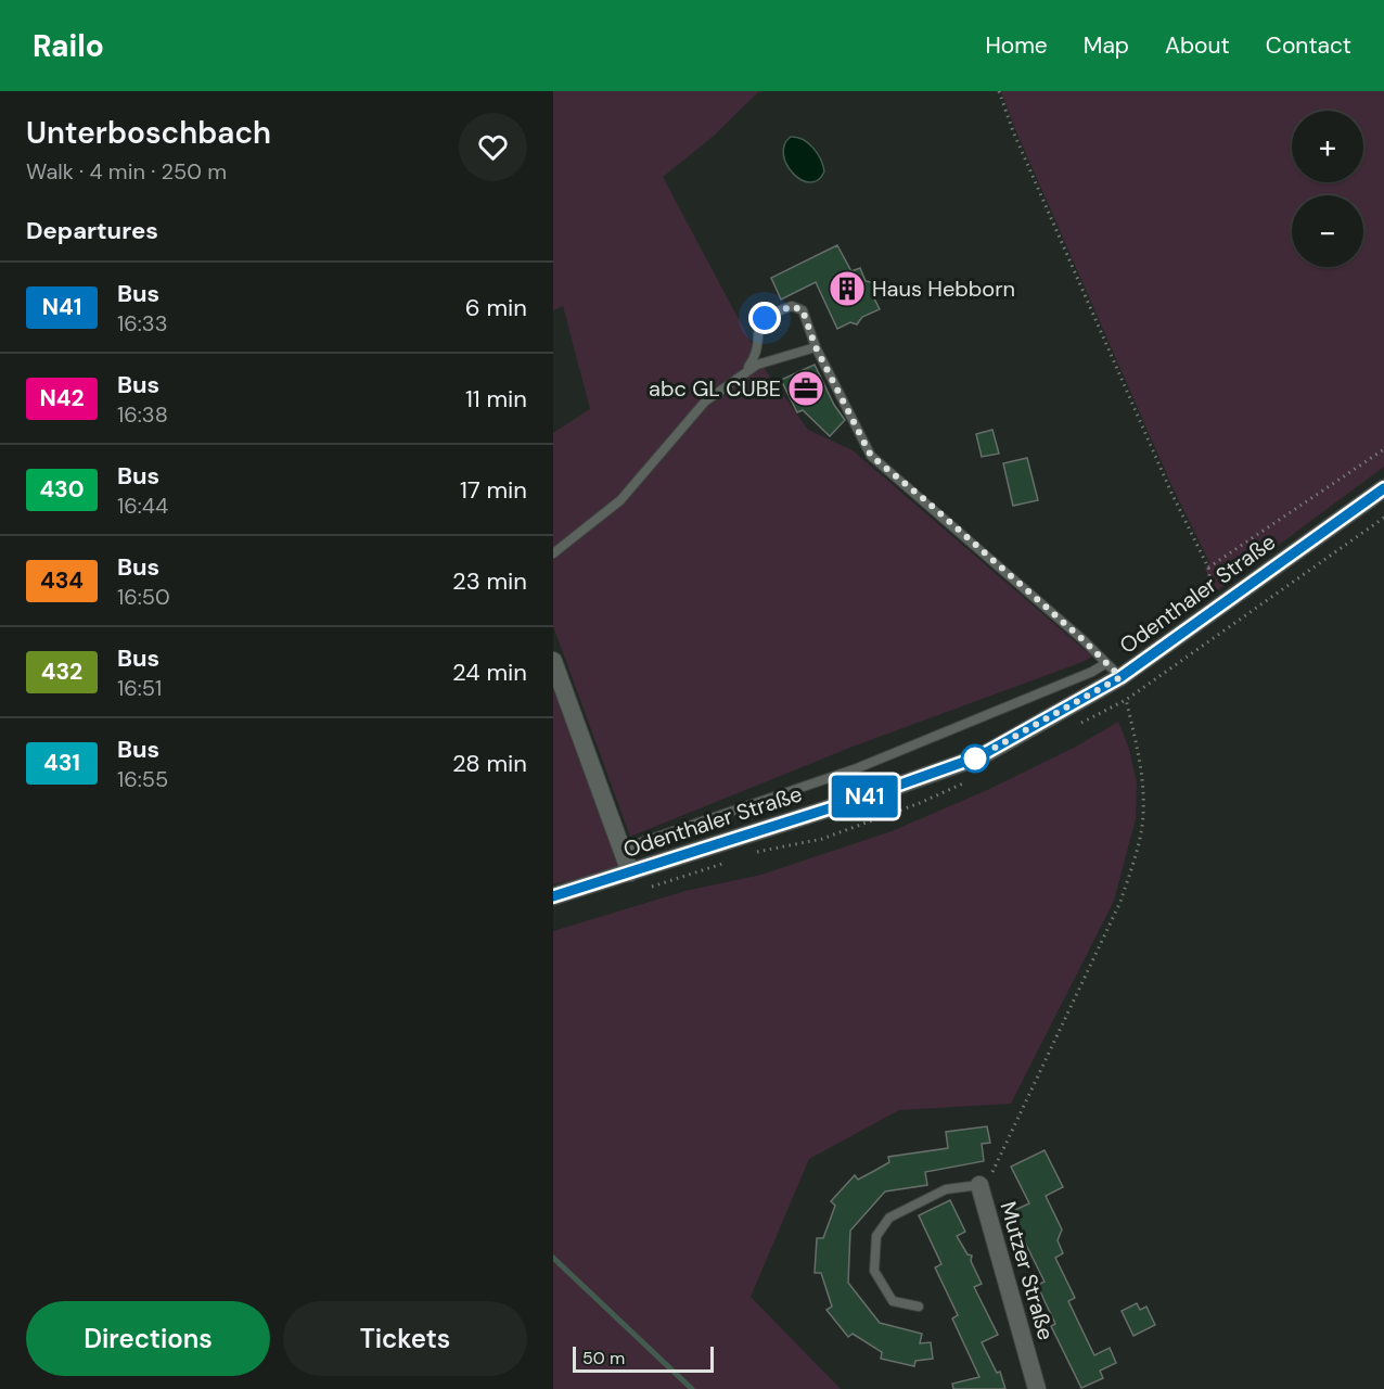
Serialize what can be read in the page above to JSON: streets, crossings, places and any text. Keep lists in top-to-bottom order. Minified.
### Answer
{"streets":{"main road":["Odenthaler Straße","Mutzer Straße"]},"places":{"building":["Haus Hebborn"],"office":["abc GL CUBE"]},"lines":["bus line N41"],"scale_bar":"50 m","page":{"header":"Railo","nav":["Home","Map","About","Contact"],"heading":[["Unterboschbach","Walk · 4 min · 250 m"],"Departures"],"on_map":"N41","map_buttons":["+","−"],"list":[{"mark":"N41","name":"Bus","note":"16:33","value":"6 min"},{"mark":"N42","name":"Bus","note":"16:38","value":"11 min"},{"mark":"430","name":"Bus","note":"16:44","value":"17 min"},{"mark":"434","name":"Bus","note":"16:50","value":"23 min"},{"mark":"432","name":"Bus","note":"16:51","value":"24 min"},{"mark":"431","name":"Bus","note":"16:55","value":"28 min"}],"buttons":["Directions","Tickets"],"scale":"50 m"}}
